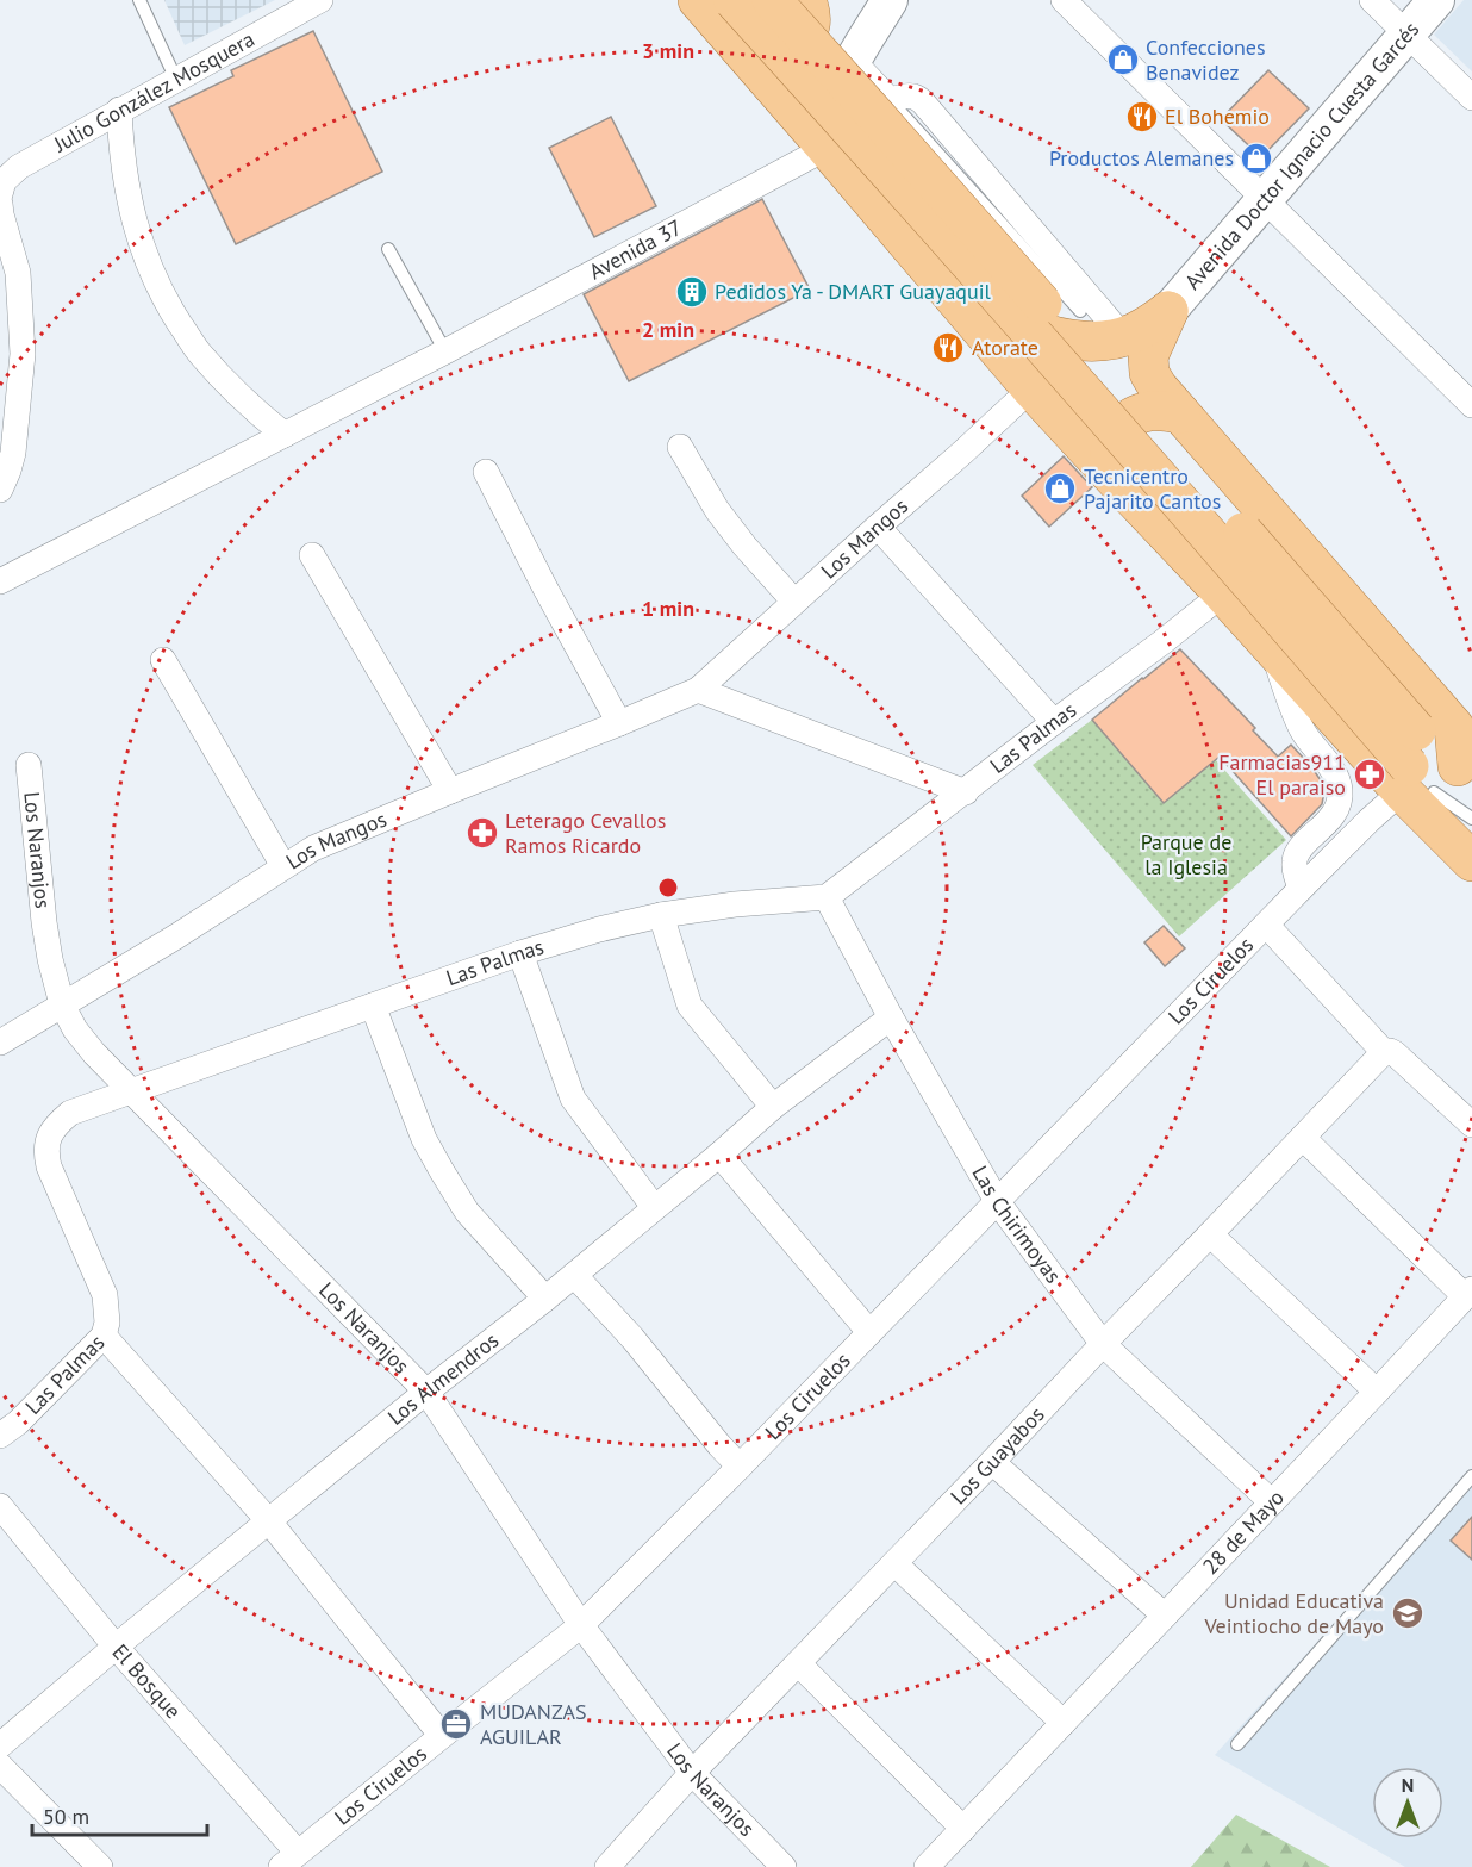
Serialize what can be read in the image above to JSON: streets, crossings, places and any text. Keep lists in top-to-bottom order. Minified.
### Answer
{"streets":{"main road":["Avenida Doctor Ignacio Cuesta Garcés"],"street":["Julio González Mosquera","Avenida 37","Los Mangos","Las Palmas","Los Naranjos","Los Ciruelos","Las Chirimoyas","Los Almendros","Los Guayabos","28 de Mayo","El Bosque"]},"crossings":[["Los Mangos","Los Naranjos"],["Las Palmas","Los Naranjos"],["Las Palmas","Las Chirimoyas"],["Los Naranjos","Los Ciruelos"],["Los Naranjos","Los Almendros"],["Los Naranjos","Los Guayabos"],["Los Ciruelos","Las Chirimoyas"],["Los Ciruelos","El Bosque"],["Las Chirimoyas","Los Almendros"],["Las Chirimoyas","Los Guayabos"],["Las Chirimoyas","28 de Mayo"],["Los Almendros","El Bosque"]],"parks":["Parque de la Iglesia"],"places":{"shop":["Confecciones Benavidez","Productos Alemanes","Tecnicentro Pajarito Cantos"],"restaurant":["El Bohemio","Atorate"],"building":["Pedidos Ya - DMART Guayaquil"],"pharmacy":["Farmacias911 El paraiso","Leterago Cevallos Ramos Ricardo"],"school or university":["Unidad Educativa Veintiocho de Mayo"],"office":["MUDANZAS AGUILAR"]},"scale_bar":"50 m","north":"top","rings":["3 min","2 min","1 min"]}
